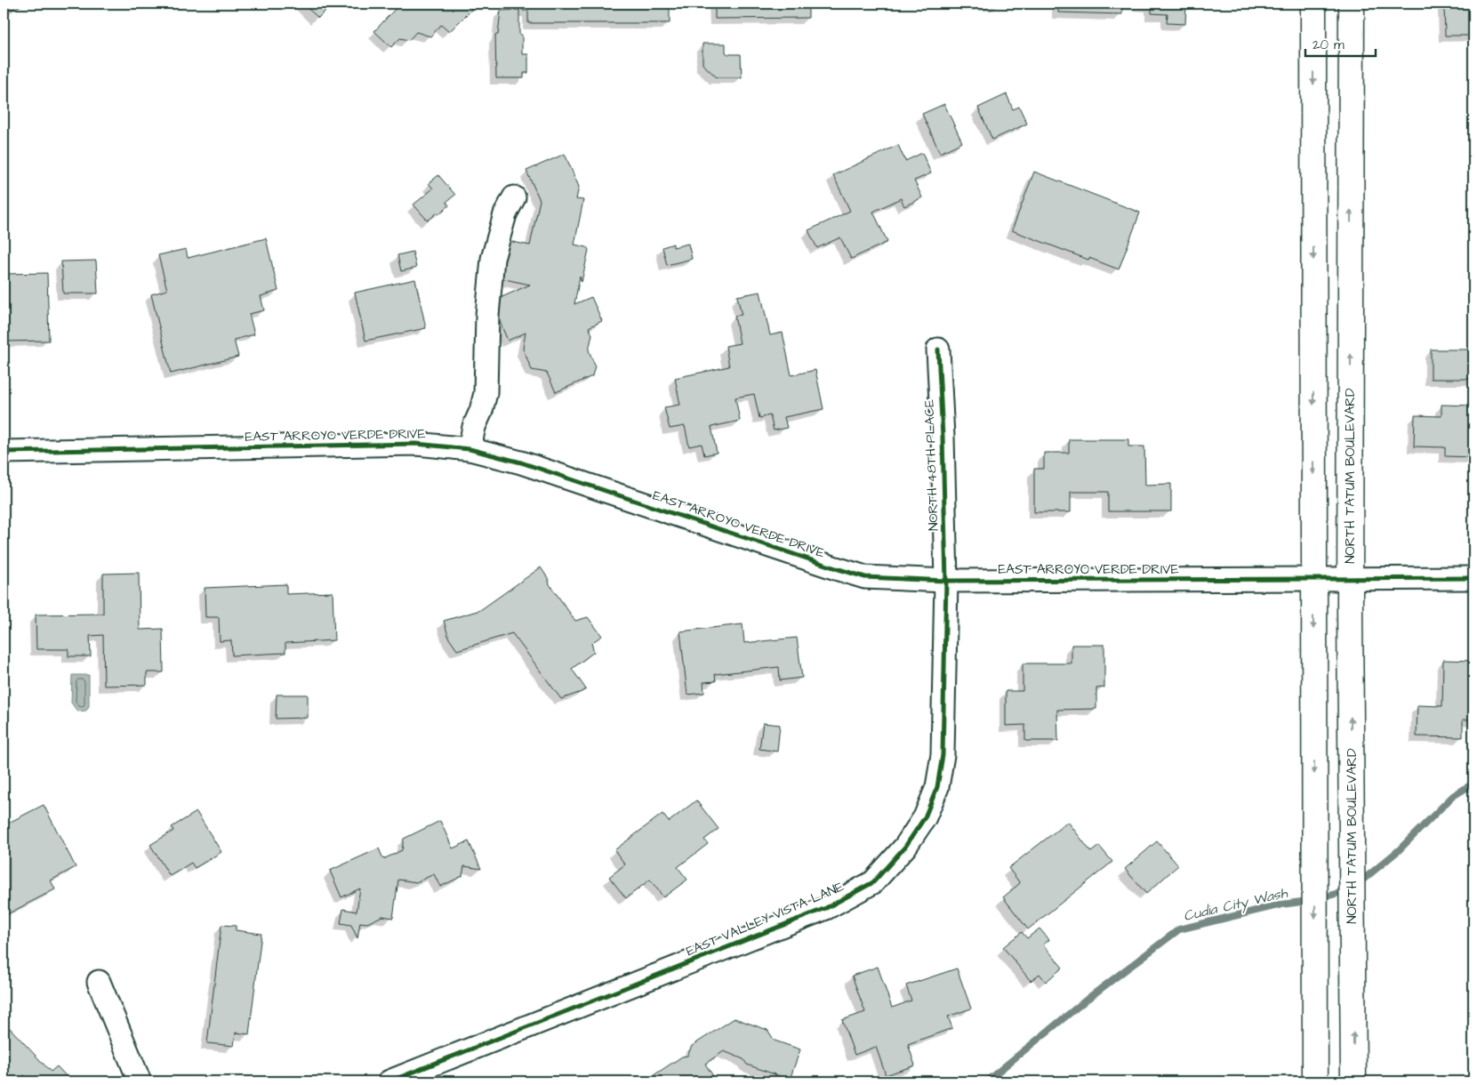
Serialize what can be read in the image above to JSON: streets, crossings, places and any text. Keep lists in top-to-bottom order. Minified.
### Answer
{"streets":{"main road":["NORTH TATUM BOULEVARD"],"street":["EAST ARROYO VERDE DRIVE","NORTH 48TH PLACE","EAST VALLEY VISTA LANE"]},"crossings":[["EAST ARROYO VERDE DRIVE","NORTH 48TH PLACE"],["EAST ARROYO VERDE DRIVE","NORTH TATUM BOULEVARD"],["EAST ARROYO VERDE DRIVE","EAST VALLEY VISTA LANE"],["NORTH 48TH PLACE","EAST VALLEY VISTA LANE"]],"water":["Cudia City Wash"],"scale_bar":"20 m"}
